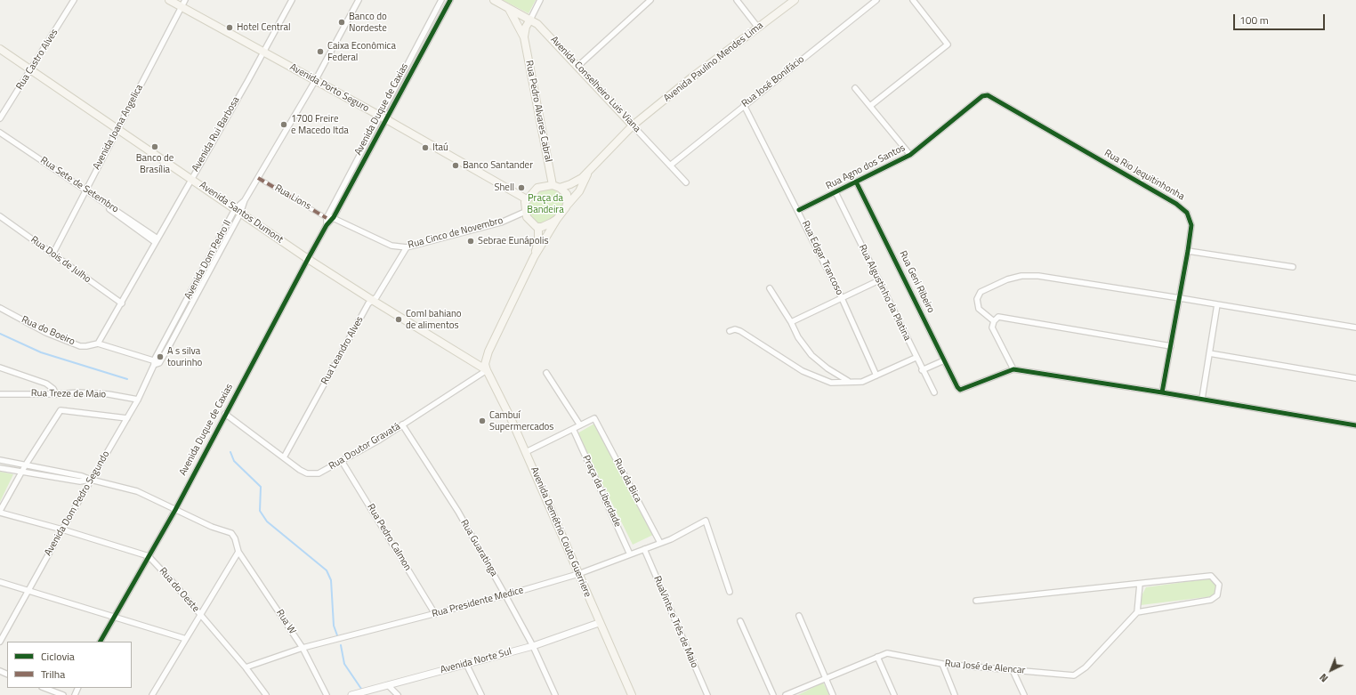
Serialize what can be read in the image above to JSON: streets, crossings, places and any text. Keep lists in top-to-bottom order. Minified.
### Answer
{"streets":{"main road":["Avenida Paulino Mendes Lima","Avenida Conselheiro Luis Viana","Avenida Porto Seguro","Rua Pedro Alvares Cabral","Avenida Santos Dumont","Avenida Demétrio Couto Guerriere"],"street":["Rua Castro Alves","Rua José Bonifácio","Avenida Duque de Caxias","Avenida Joana Angelica","Avenida Rui Barbosa","Rua Agno dos Santos","Rua Rio Jequitinhonha","Rua Sete de Setembro","Rua Lions","Rua Cinco de Novembro","Rua Edgar Trancoso","Rua Dois de Julho","Avenida Dom Pedro II","Rua Geni Ribeiro","Rua Algustinho da Platina","Rua do Boeiro","Rua Leandro Alves","Rua Treze de Maio","Rua Doutor Gravatá","Rua da Bica","Praça da Liberdade","Avenida Dom Pedro Segundo","Rua Pedro Calmon","Rua Guaratinga","Rua do Oeste","Rua Presidente Medice","Rua W","RuaVinte e Três de Maio","Avenida Norte Sul","Rua José de Alencar"]},"crossings":[["Rua Castro Alves","Avenida Santos Dumont"],["Avenida Paulino Mendes Lima","Avenida Conselheiro Luis Viana"],["Rua José Bonifácio","Avenida Conselheiro Luis Viana"],["Rua José Bonifácio","Rua Edgar Trancoso"],["Avenida Conselheiro Luis Viana","Rua Pedro Alvares Cabral"],["Avenida Porto Seguro","Avenida Duque de Caxias"],["Avenida Porto Seguro","Rua Pedro Alvares Cabral"],["Avenida Porto Seguro","Avenida Joana Angelica"],["Avenida Porto Seguro","Avenida Rui Barbosa"],["Avenida Porto Seguro","Rua Cinco de Novembro"],["Avenida Duque de Caxias","Rua Lions"],["Avenida Duque de Caxias","Avenida Santos Dumont"],["Avenida Duque de Caxias","Rua Cinco de Novembro"],["Avenida Duque de Caxias","Rua Doutor Gravatá"],["Avenida Duque de Caxias","Rua do Oeste"],["Avenida Duque de Caxias","Rua W"],["Rua Pedro Alvares Cabral","Rua Cinco de Novembro"],["Avenida Joana Angelica","Rua Sete de Setembro"],["Avenida Joana Angelica","Avenida Santos Dumont"],["Avenida Joana Angelica","Rua Dois de Julho"],["Avenida Rui Barbosa","Rua Sete de Setembro"],["Avenida Rui Barbosa","Avenida Santos Dumont"],["Avenida Rui Barbosa","Rua Dois de Julho"],["Avenida Rui Barbosa","Rua do Boeiro"],["Rua Agno dos Santos","Rua Rio Jequitinhonha"],["Rua Agno dos Santos","Rua Edgar Trancoso"],["Rua Agno dos Santos","Rua Geni Ribeiro"],["Rua Agno dos Santos","Rua Algustinho da Platina"],["Rua Lions","Rua Cinco de Novembro"],["Rua Lions","Avenida Dom Pedro II"],["Avenida Santos Dumont","Avenida Dom Pedro II"],["Avenida Santos Dumont","Rua Leandro Alves"],["Avenida Santos Dumont","Rua Doutor Gravatá"],["Avenida Santos Dumont","Avenida Demétrio Couto Guerriere"],["Rua Cinco de Novembro","Rua Leandro Alves"],["Avenida Dom Pedro II","Rua do Boeiro"],["Avenida Dom Pedro II","Avenida Dom Pedro Segundo"],["Rua do Boeiro","Avenida Dom Pedro Segundo"],["Rua Leandro Alves","Rua Doutor Gravatá"],["Rua Treze de Maio","Avenida Dom Pedro Segundo"],["Rua Doutor Gravatá","Avenida Demétrio Couto Guerriere"],["Rua Doutor Gravatá","Rua Pedro Calmon"],["Rua Doutor Gravatá","Rua Guaratinga"],["Rua da Bica","Rua Presidente Medice"],["Praça da Liberdade","Rua Presidente Medice"],["Avenida Dom Pedro Segundo","Rua W"],["Avenida Demétrio Couto Guerriere","Rua Presidente Medice"],["Avenida Demétrio Couto Guerriere","Avenida Norte Sul"],["Rua Pedro Calmon","Rua Presidente Medice"],["Rua Guaratinga","Rua Presidente Medice"],["Rua Guaratinga","Avenida Norte Sul"],["Rua do Oeste","Rua Presidente Medice"],["Rua Presidente Medice","Rua W"],["Rua Presidente Medice","RuaVinte e Três de Maio"]],"parks":["Praça da Bandeira"],"places":["Banco do Nordeste","Hotel Central","Caixa Econômica Federal","1700 Freire e Macedo ltda","Banco de Brasília","Itaú","Banco Santander","Shell","Sebrae Eunápolis","Coml bahiano de alimentos","A s silva tourinho","Cambuí Supermercados"],"legend":["Ciclovia","Trilha"],"scale_bar":"100 m","north":"bottom left"}
